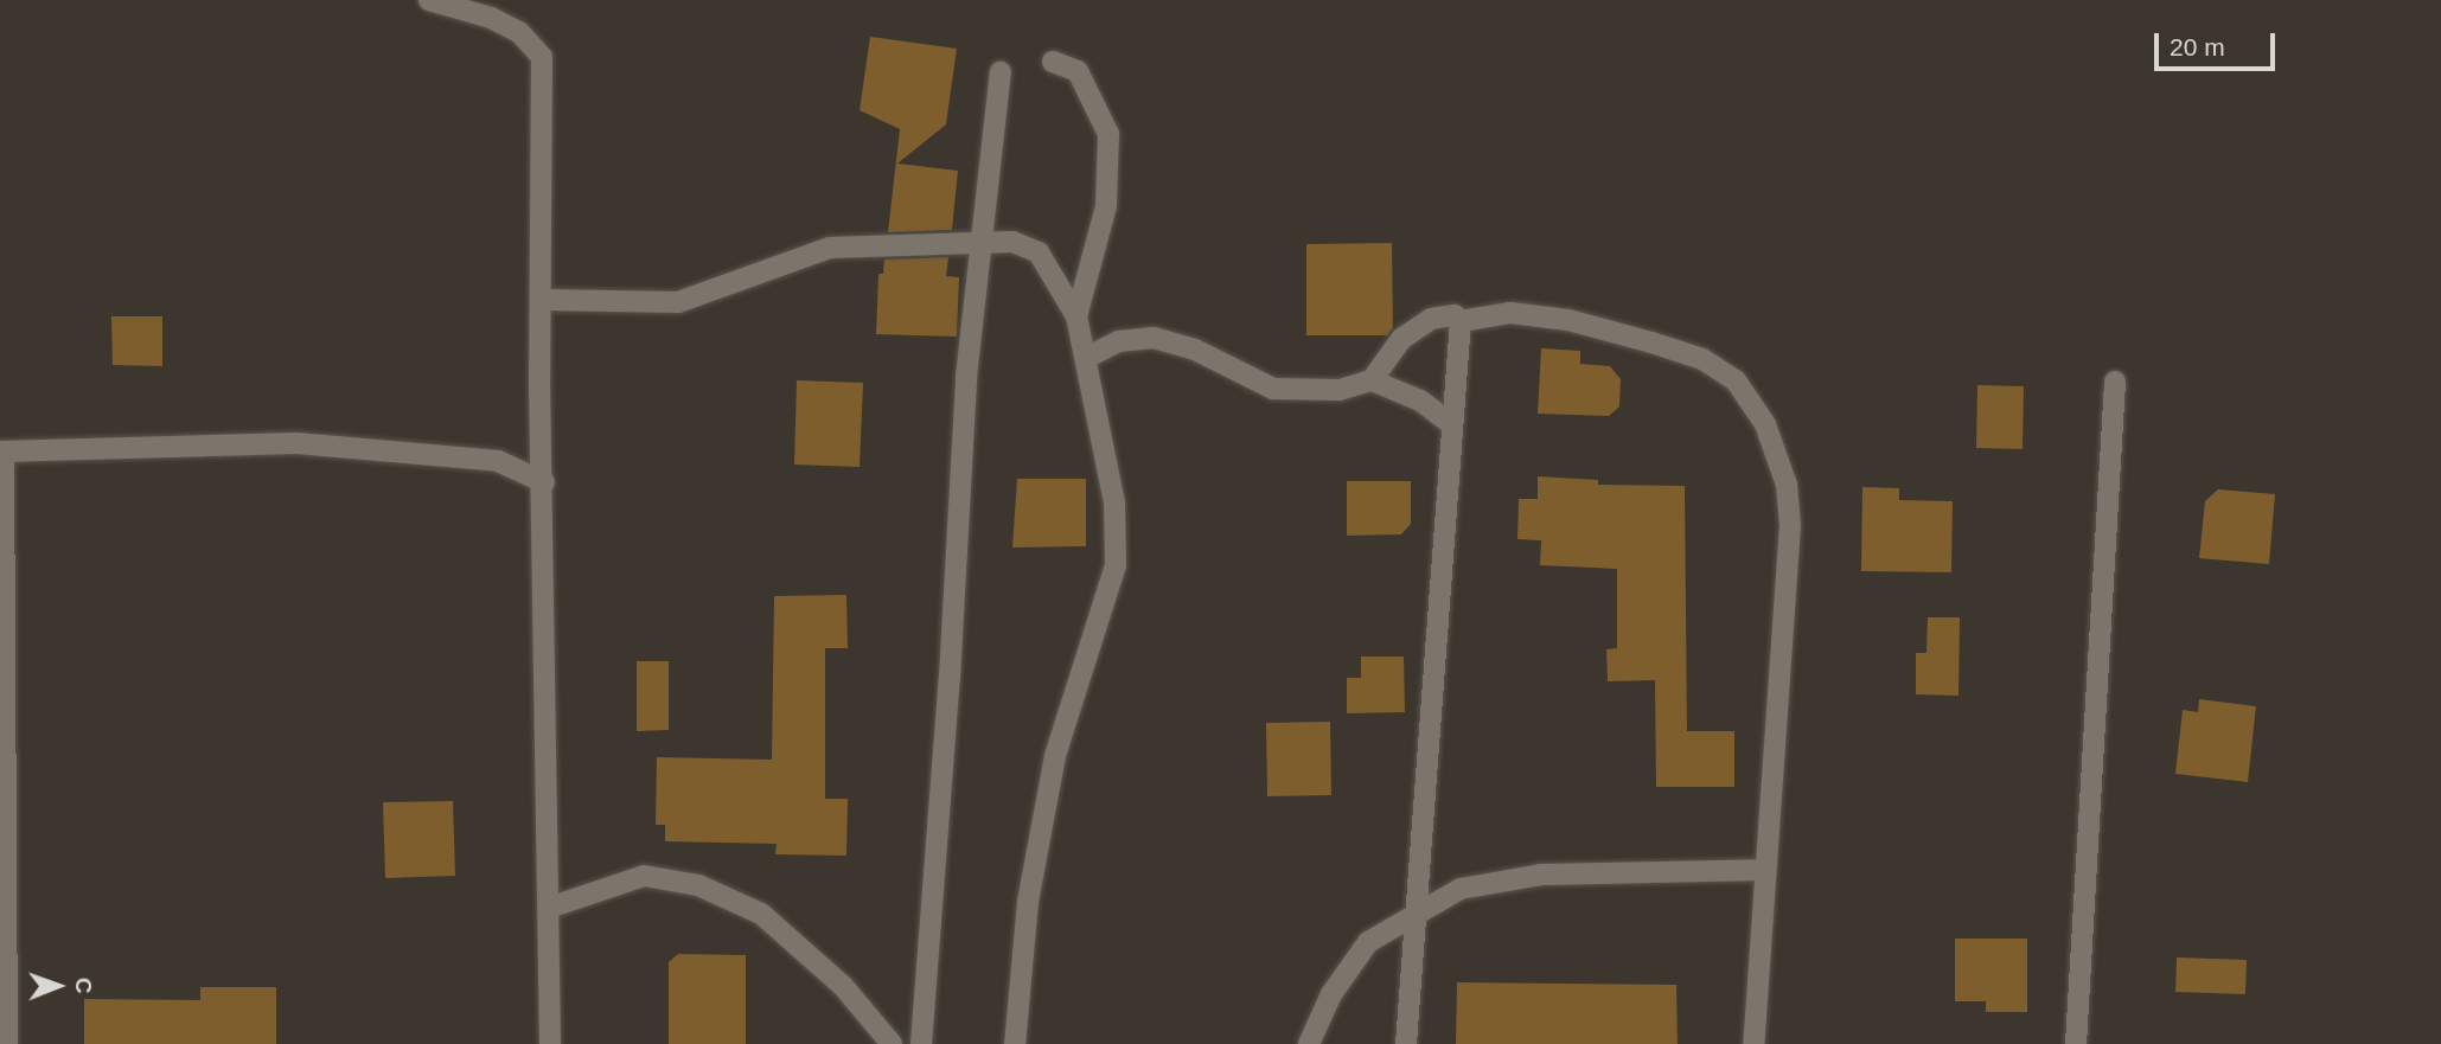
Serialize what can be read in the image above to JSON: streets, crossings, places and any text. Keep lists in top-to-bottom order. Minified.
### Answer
{"scale_bar":"20 m","north":"right"}
